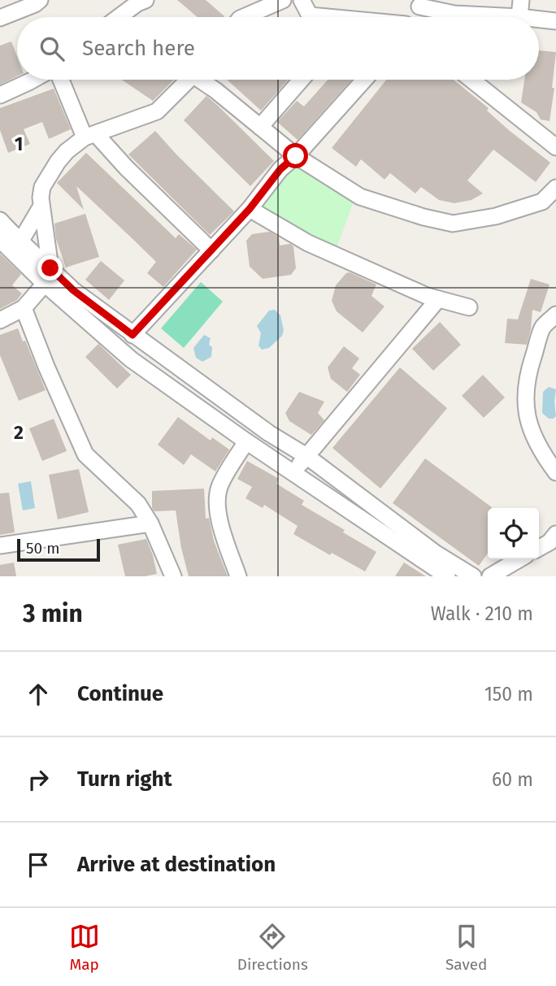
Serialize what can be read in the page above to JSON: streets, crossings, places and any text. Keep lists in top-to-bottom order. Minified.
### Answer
{"scale_bar":"50 m","page":{"search":"Search here","scale":"50 m","heading":["3 min","Walk · 210 m"],"list":[["Continue","150 m"],["Turn right","60 m"],"Arrive at destination"],"nav":["Map","Directions","Saved"]},"grid":{"rows":["1","2"]}}
